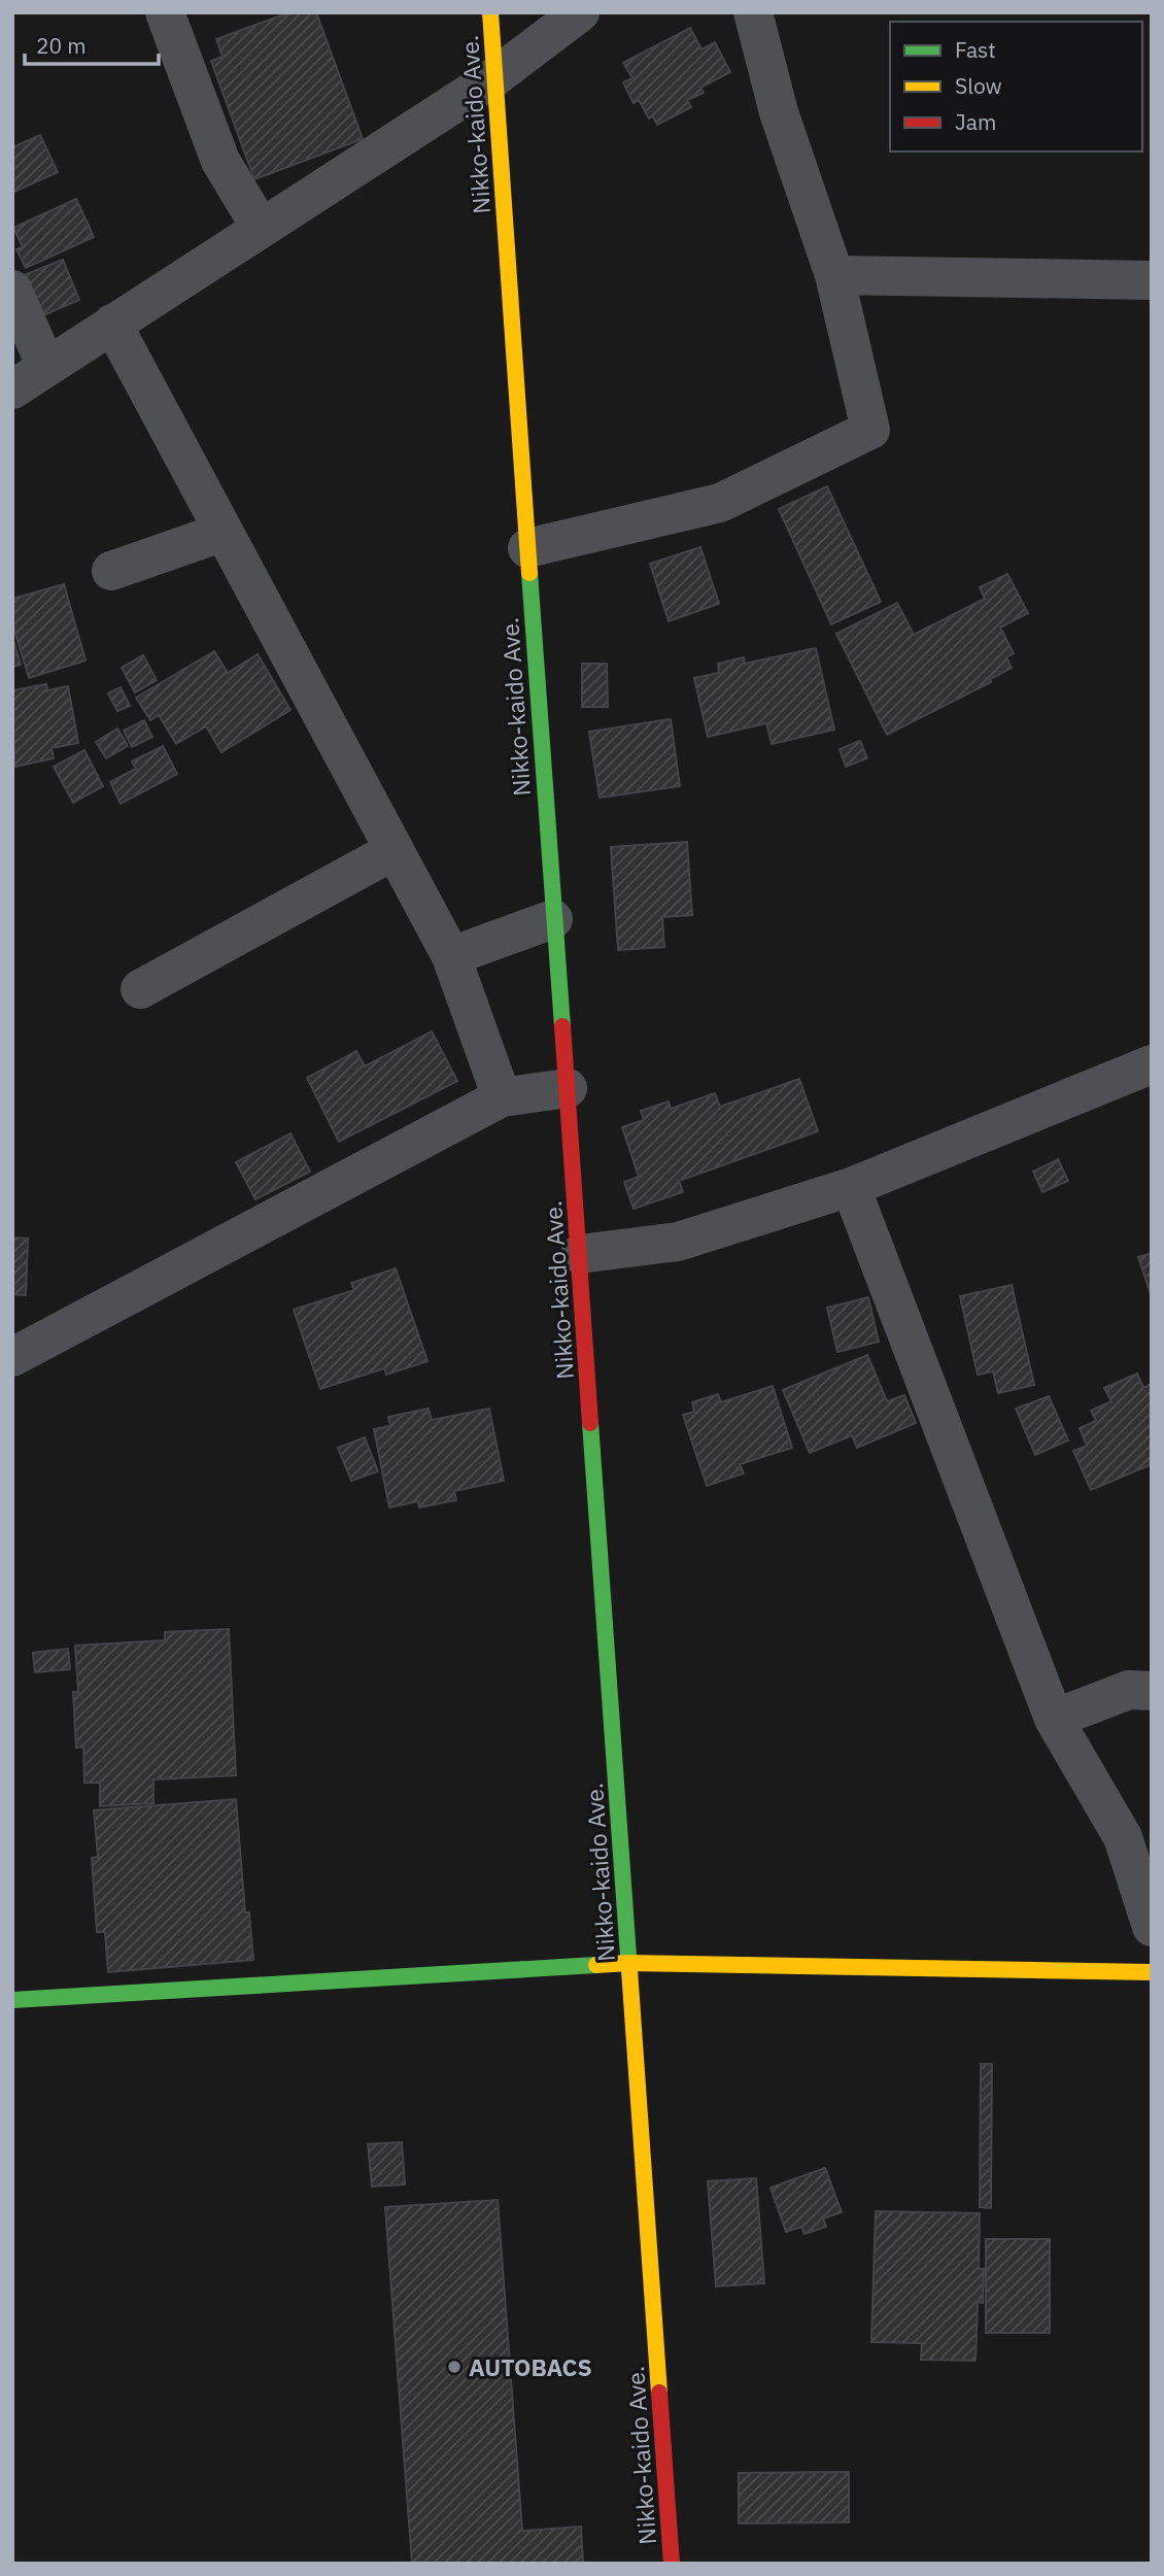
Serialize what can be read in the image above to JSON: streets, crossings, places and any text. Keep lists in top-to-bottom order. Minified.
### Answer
{"streets":{"main road":["Nikko-kaido Ave."]},"places":["AUTOBACS"],"legend":["Fast","Slow","Jam"],"scale_bar":"20 m"}
